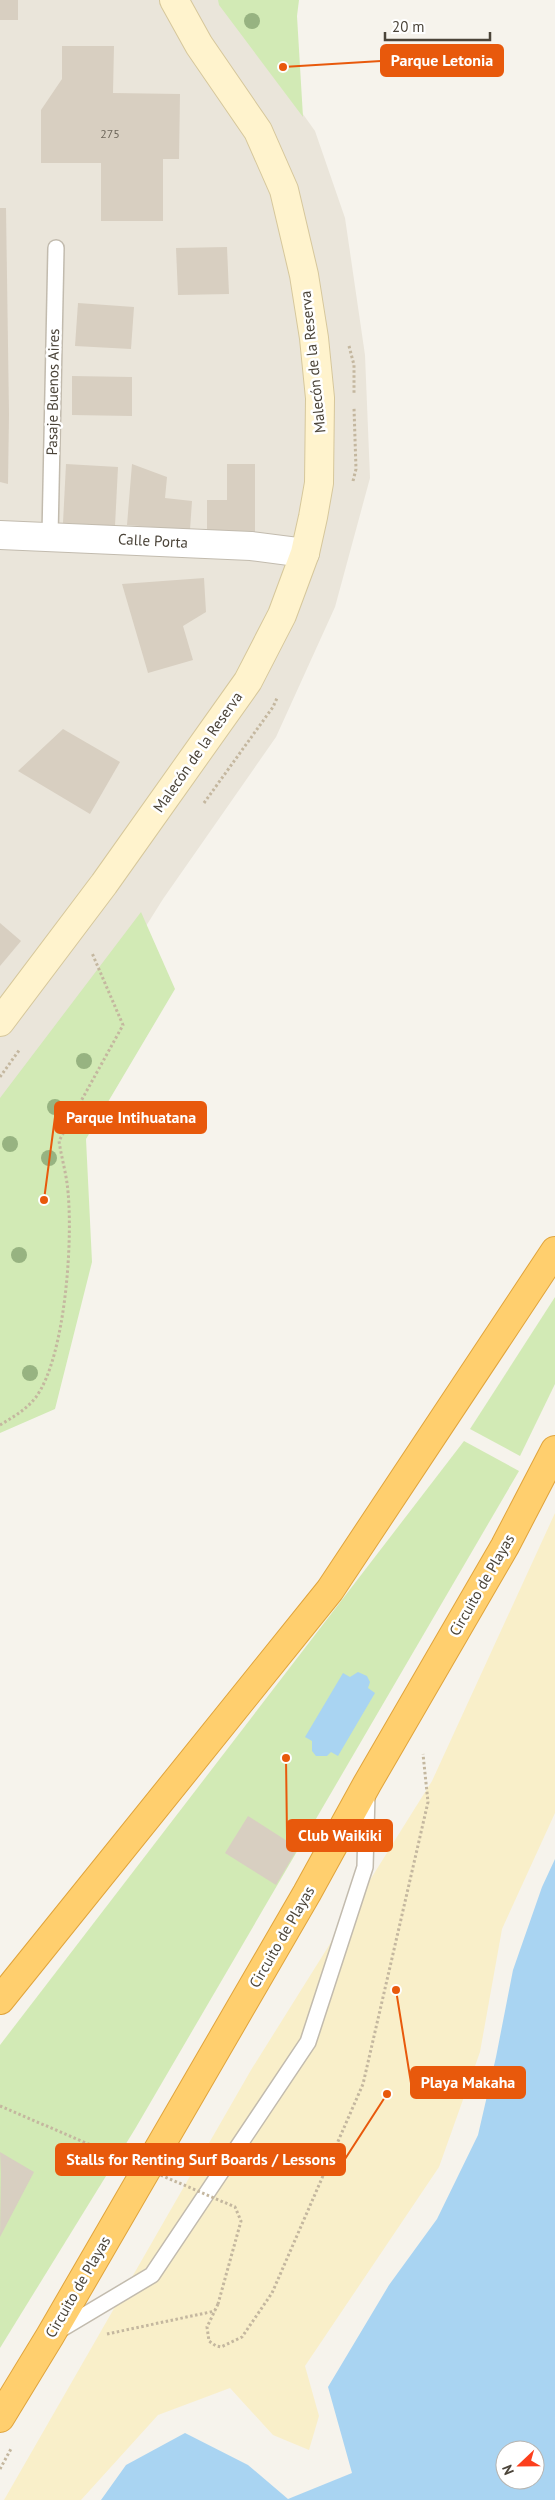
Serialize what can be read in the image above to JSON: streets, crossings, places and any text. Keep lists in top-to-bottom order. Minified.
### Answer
{"streets":{"highway":["Circuito de Playas"],"main road":["Malecón de la Reserva"],"street":["Calle Porta"],"lane":["Pasaje Buenos Aires"]},"crossings":[["Malecón de la Reserva","Calle Porta"],["Pasaje Buenos Aires","Calle Porta"]],"places":["Parque Letonia","Parque Intihuatana","Club Waikiki","Playa Makaha","Stalls for Renting Surf Boards / Lessons"],"house_numbers":["275"],"scale_bar":"20 m","north":"left"}
